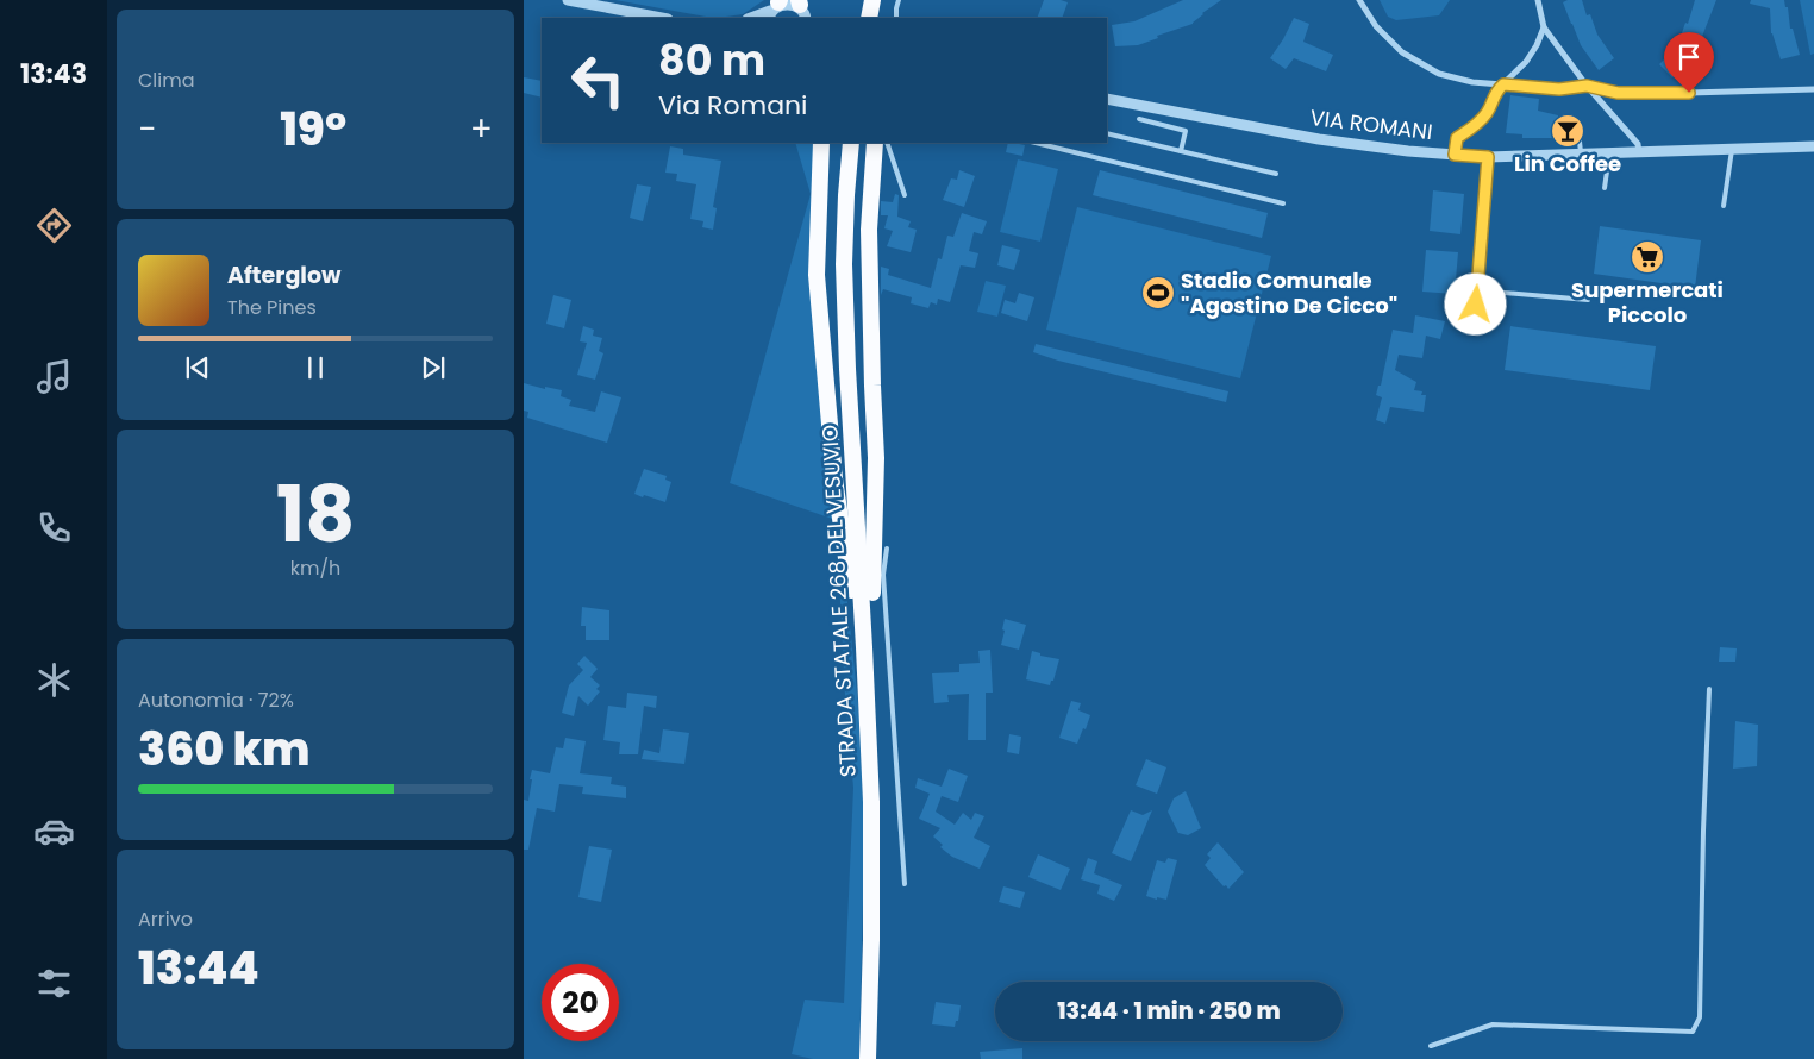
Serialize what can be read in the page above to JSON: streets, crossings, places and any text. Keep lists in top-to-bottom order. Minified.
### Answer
{"streets":{"highway":["STRADA STATALE 268 DEL VESUVIO"],"street":["VIA ROMANI"]},"places":{"bar":["Lin Coffee"],"supermarket":["Supermercati Piccolo"],"sports":["Stadio Comunale \"Agostino De Cicco\""]},"page":{"tabs":"13:43","tile":["Clima",["18","km/h"],["Autonomia · 72%","360 km"],["Arrivo","13:44"]],"turn":["80 m","Via Romani"],"heat":["−","19°","+"],"song":["Afterglow","The Pines"],"limit":"20","trip":"13:44 · 1 min · 250 m"}}
